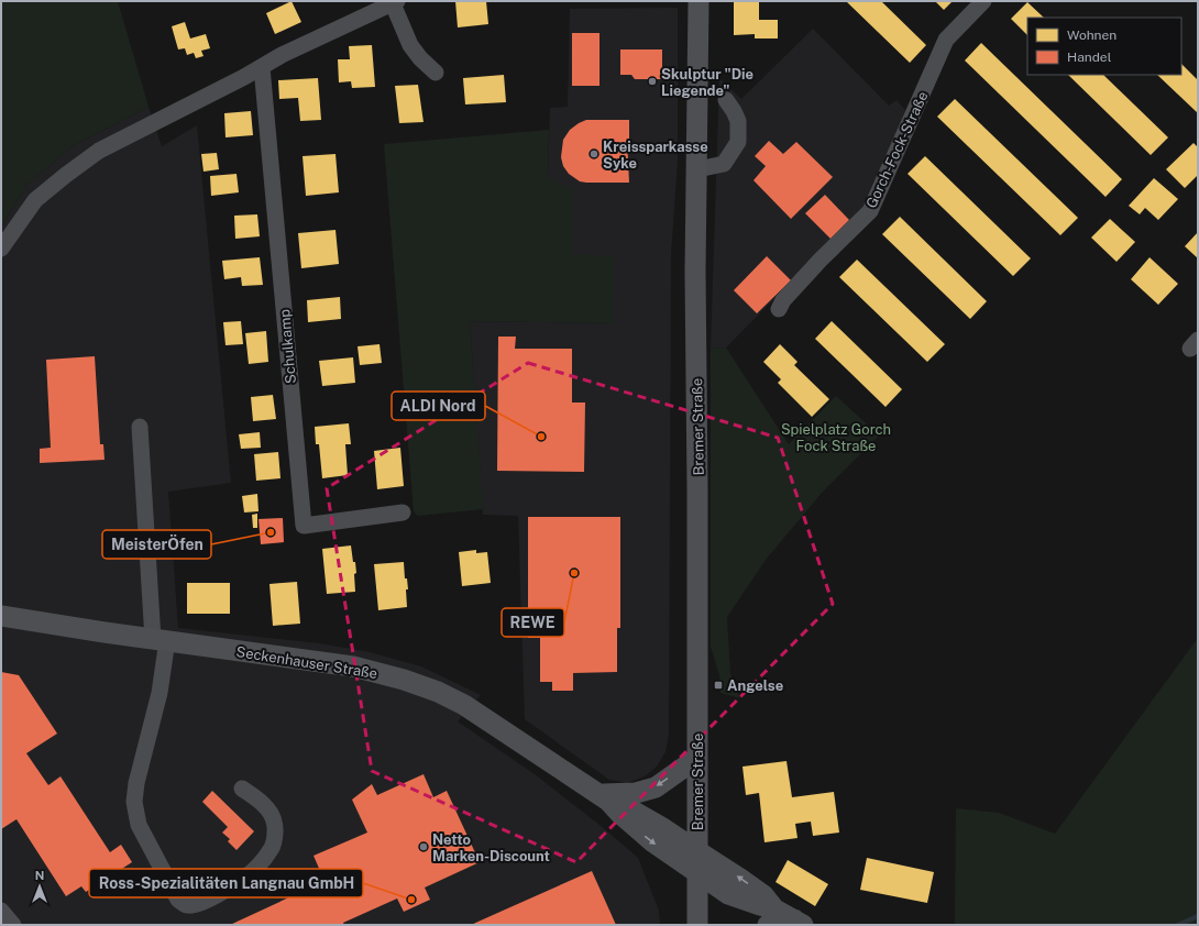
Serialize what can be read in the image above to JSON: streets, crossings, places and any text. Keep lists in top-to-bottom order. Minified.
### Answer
{"streets":{"main road":["Bremer Straße","Seckenhauser Straße"],"street":["Gorch-Fock-Straße","Schulkamp"]},"crossings":[["Bremer Straße","Seckenhauser Straße"]],"parks":["Spielplatz Gorch Fock Straße"],"places":{"other":["Skulptur \"Die Liegende\"","Kreissparkasse Syke","ALDI Nord","MeisterÖfen","REWE","Netto Marken-Discount","Ross-Spezialitäten Langnau GmbH"],"transit":["Angelse"]},"legend":["Wohnen","Handel"],"north":"top"}
